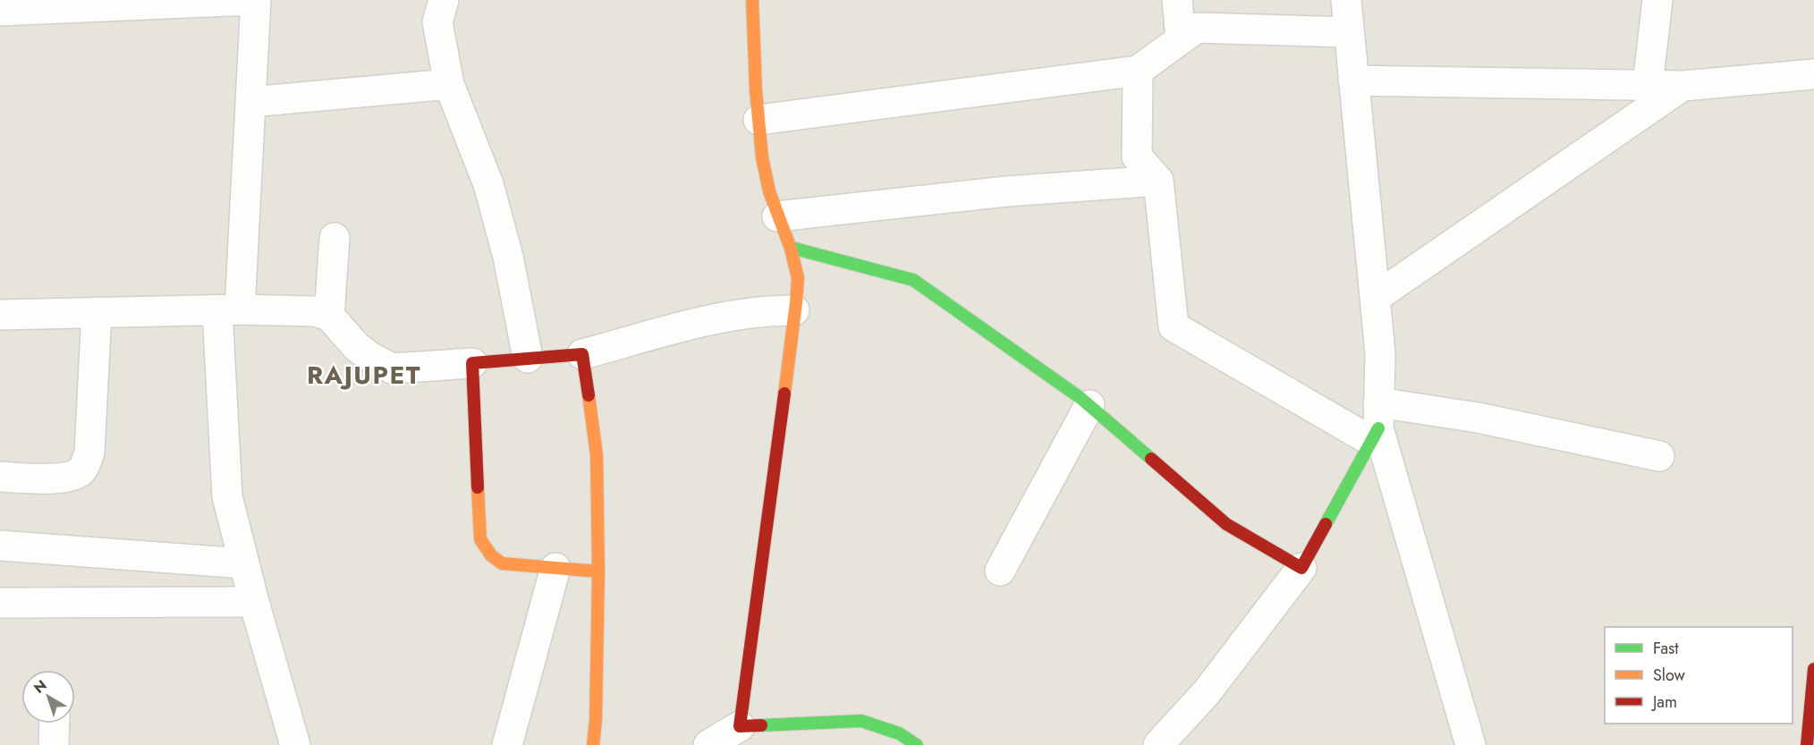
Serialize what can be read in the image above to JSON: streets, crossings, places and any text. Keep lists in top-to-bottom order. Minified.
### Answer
{"districts":["RAJUPET"],"legend":["Fast","Slow","Jam"],"north":"top left"}
